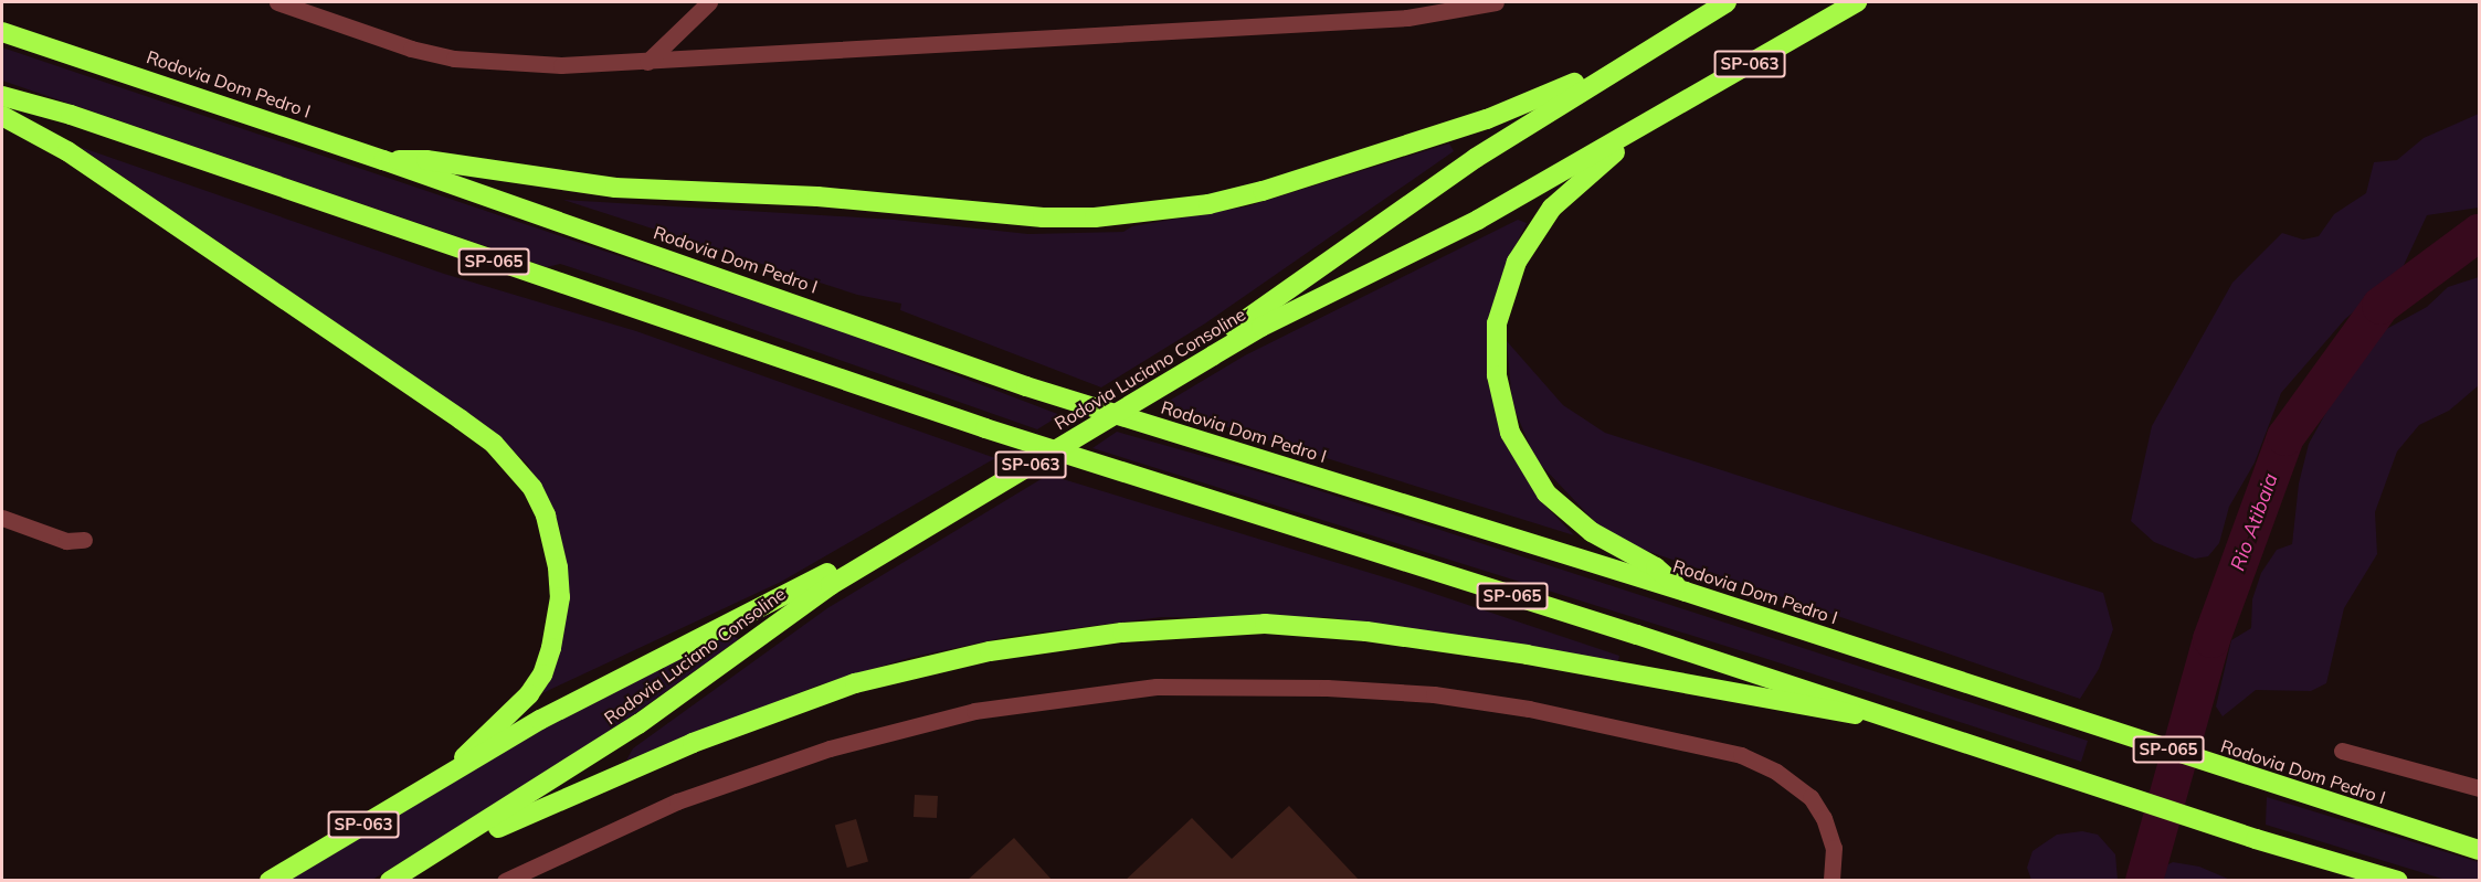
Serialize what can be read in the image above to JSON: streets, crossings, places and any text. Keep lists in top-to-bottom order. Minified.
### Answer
{"streets":{"highway":["SP-063","Rodovia Dom Pedro I","SP-065","Rodovia Luciano Consoline"]},"water":["Rio Atibaia"]}
